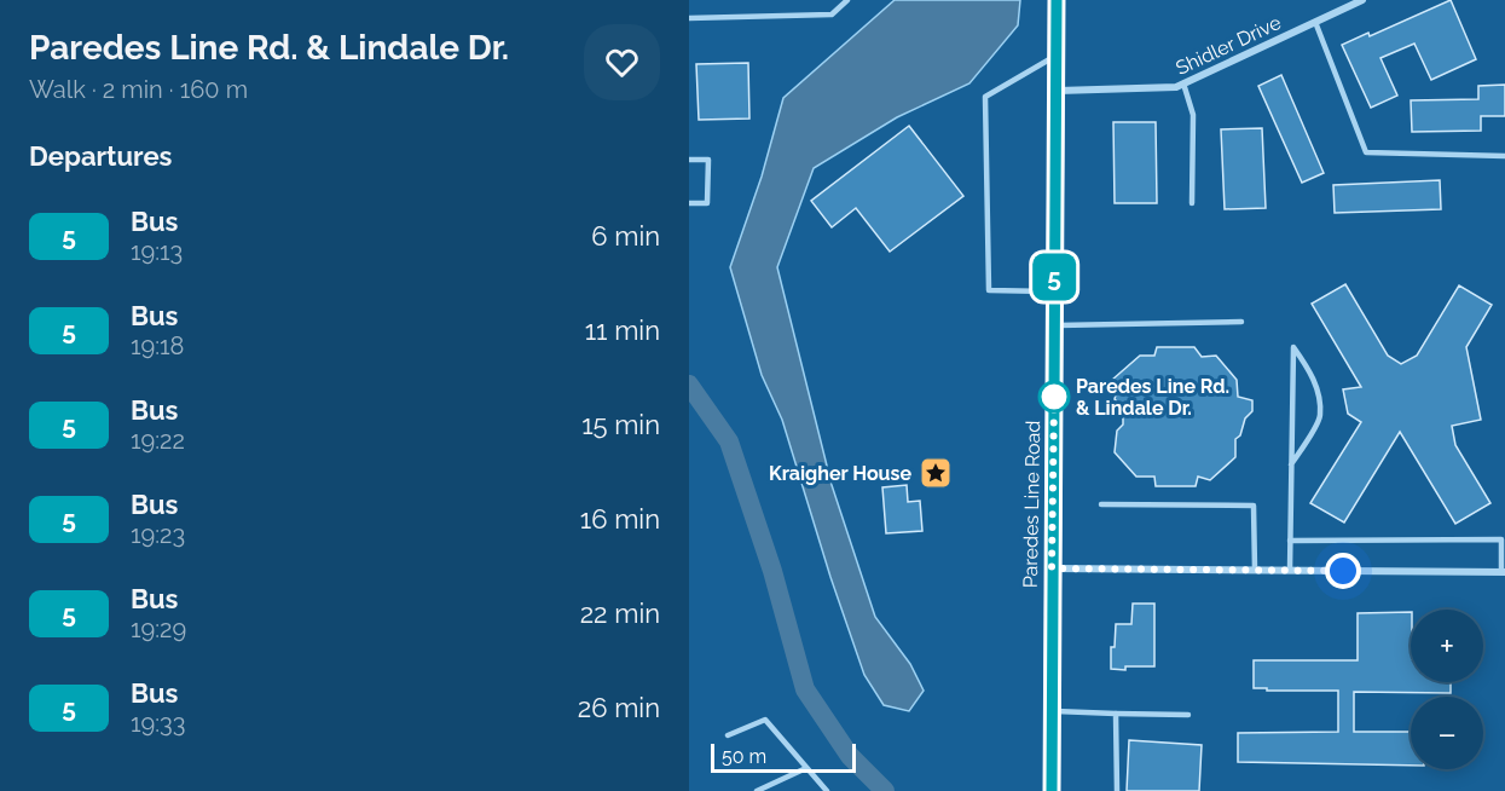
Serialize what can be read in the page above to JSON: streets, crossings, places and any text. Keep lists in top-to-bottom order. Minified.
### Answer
{"streets":{"main road":["Paredes Line Road"],"street":["Shidler Drive"]},"crossings":[["Shidler Drive","Paredes Line Road"]],"places":{"other":["Paredes Line Rd. & Lindale Dr."],"place":["Kraigher House"]},"lines":["bus line 5"],"scale_bar":"50 m","page":{"heading":[["Paredes Line Rd. & Lindale Dr.","Walk · 2 min · 160 m"],"Departures"],"on_map":"5","list":[{"mark":"5","name":"Bus","note":"19:13","value":"6 min"},{"mark":"5","name":"Bus","note":"19:18","value":"11 min"},{"mark":"5","name":"Bus","note":"19:22","value":"15 min"},{"mark":"5","name":"Bus","note":"19:23","value":"16 min"},{"mark":"5","name":"Bus","note":"19:29","value":"22 min"},{"mark":"5","name":"Bus","note":"19:33","value":"26 min"}],"map_buttons":["+","−"],"scale":"50 m"}}
